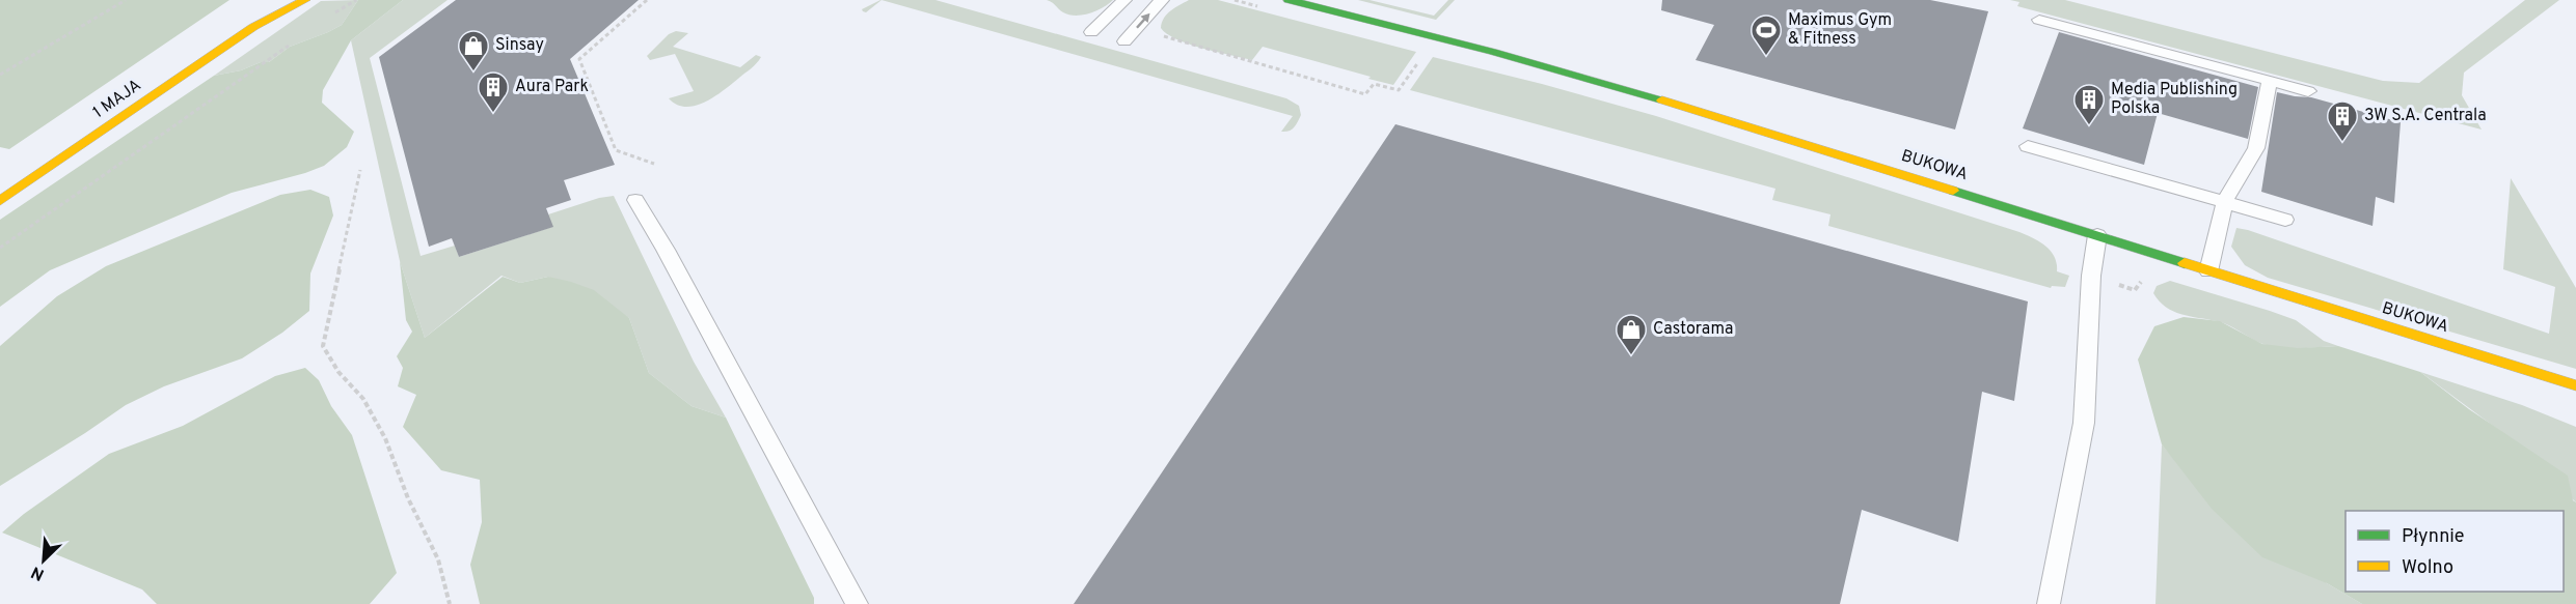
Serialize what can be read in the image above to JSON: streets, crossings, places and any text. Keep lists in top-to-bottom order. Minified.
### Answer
{"streets":{"street":["1 MAJA","BUKOWA"]},"places":{"sports":["Maximus Gym & Fitness"],"shop":["Sinsay","Castorama"],"building":["Aura Park","Media Publishing Polska","3W S.A. Centrala"]},"legend":["Płynnie","Wolno"],"north":"bottom left"}
